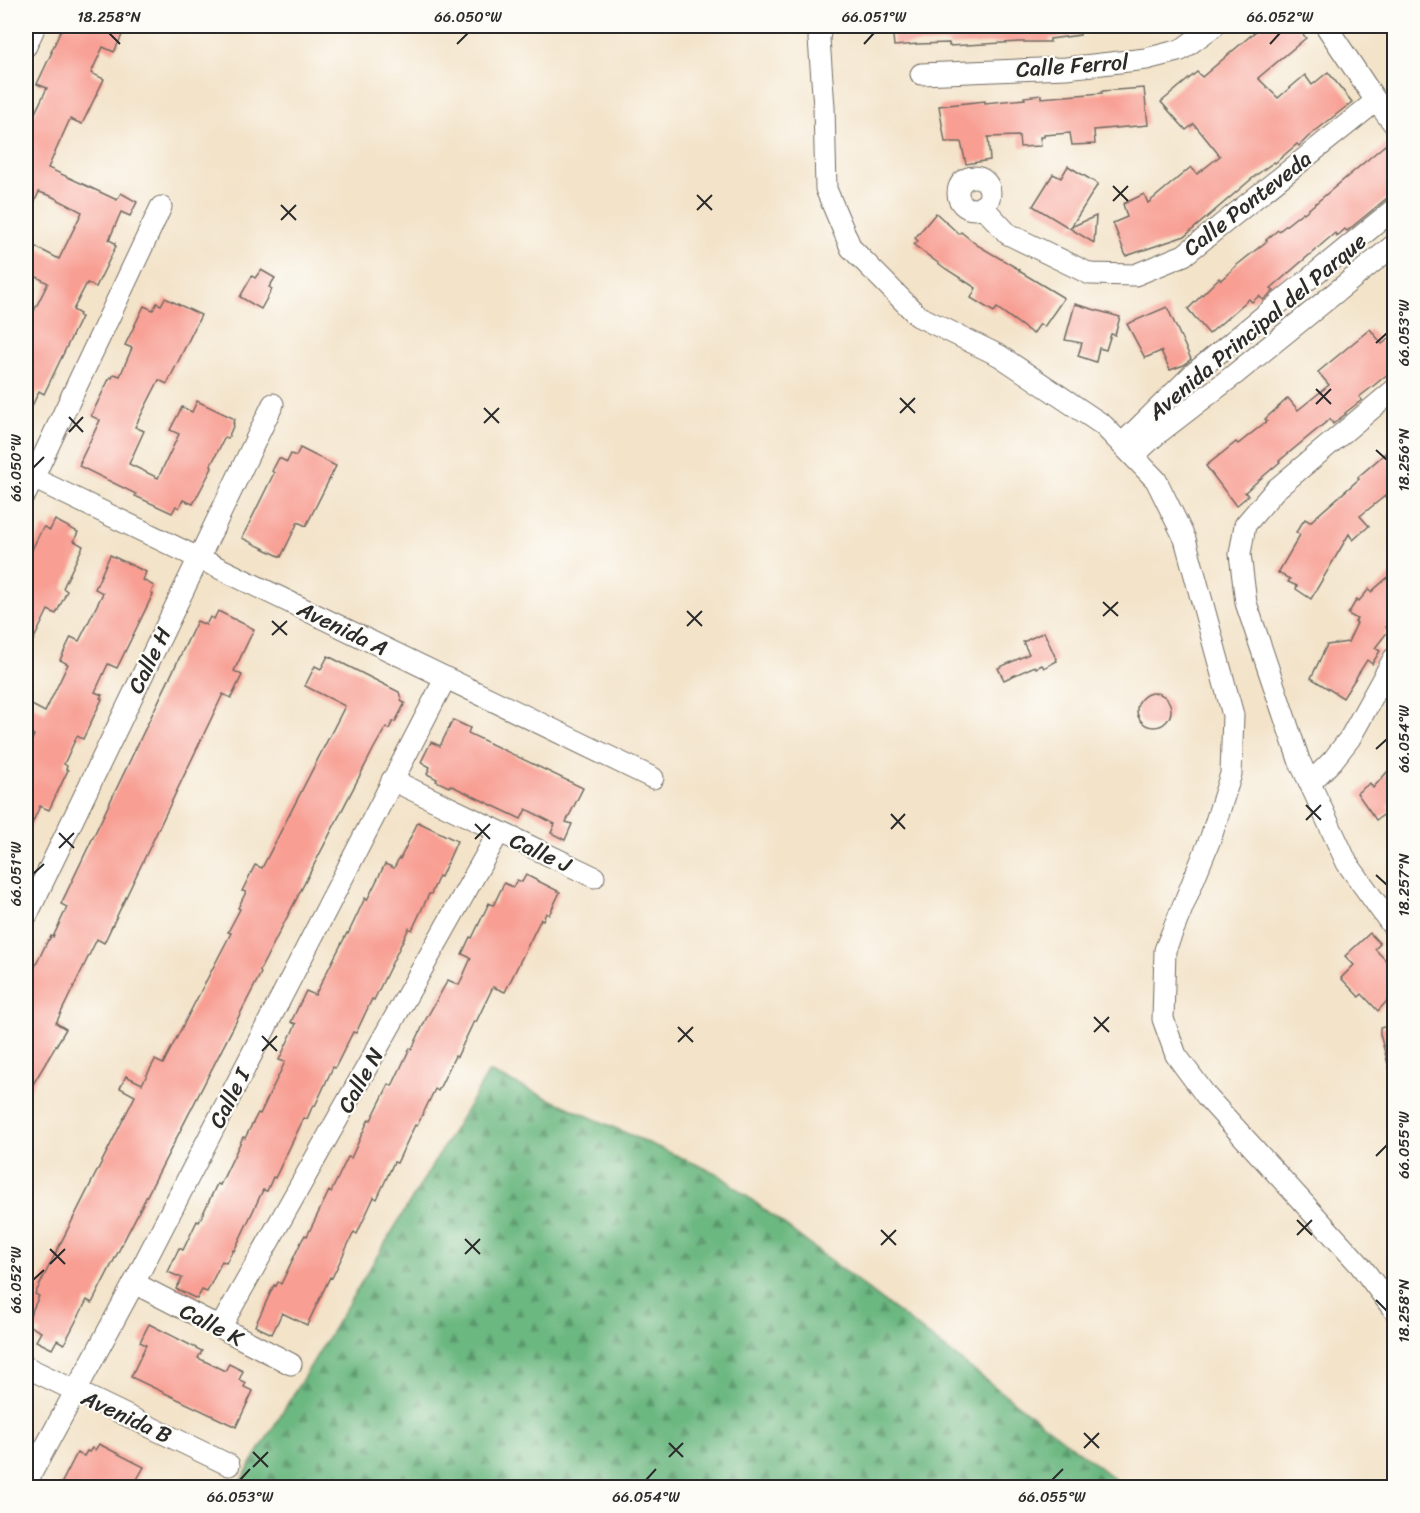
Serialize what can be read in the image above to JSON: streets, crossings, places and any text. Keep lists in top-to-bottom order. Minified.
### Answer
{"streets":{"street":["Calle Ferrol","Calle Ponteveda","Avenida Principal del Parque","Avenida A","Calle H","Calle J","Calle N","Calle I","Calle K","Avenida B"]},"crossings":[["Avenida A","Calle H"],["Avenida A","Calle I"],["Calle J","Calle N"],["Calle J","Calle I"],["Calle N","Calle K"],["Calle I","Calle K"],["Calle I","Avenida B"]],"coordinates":["18.258°N","66.050°W","66.051°W","66.052°W","66.053°W","18.256°N","66.054°W","18.257°N","66.055°W"]}
